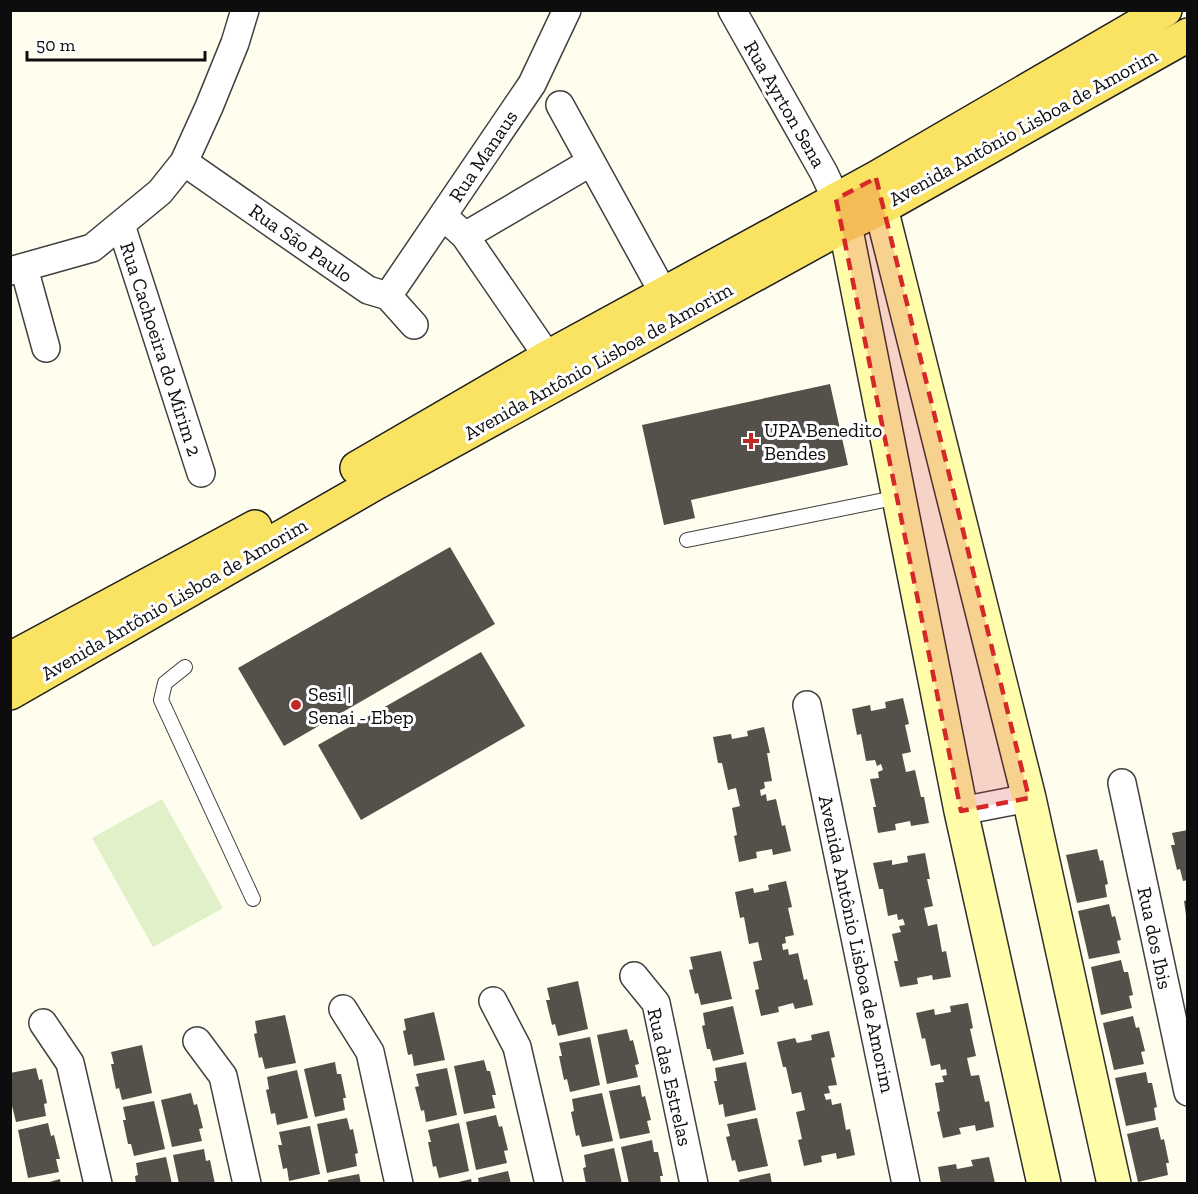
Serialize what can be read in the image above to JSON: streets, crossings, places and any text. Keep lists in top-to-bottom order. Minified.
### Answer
{"streets":{"main road":["Avenida Antônio Lisboa de Amorim"],"street":["Rua Ayrton Sena","Rua Manaus","Rua São Paulo","Rua Cachoeira do Mirim 2","Rua dos Ibis","Rua das Estrelas"]},"crossings":[["Rua Ayrton Sena","Avenida Antônio Lisboa de Amorim"],["Rua Manaus","Rua São Paulo"]],"places":{"health":["UPA Benedito Bendes"],"other":["Sesi | Senai - Ebep"]},"scale_bar":"50 m"}
